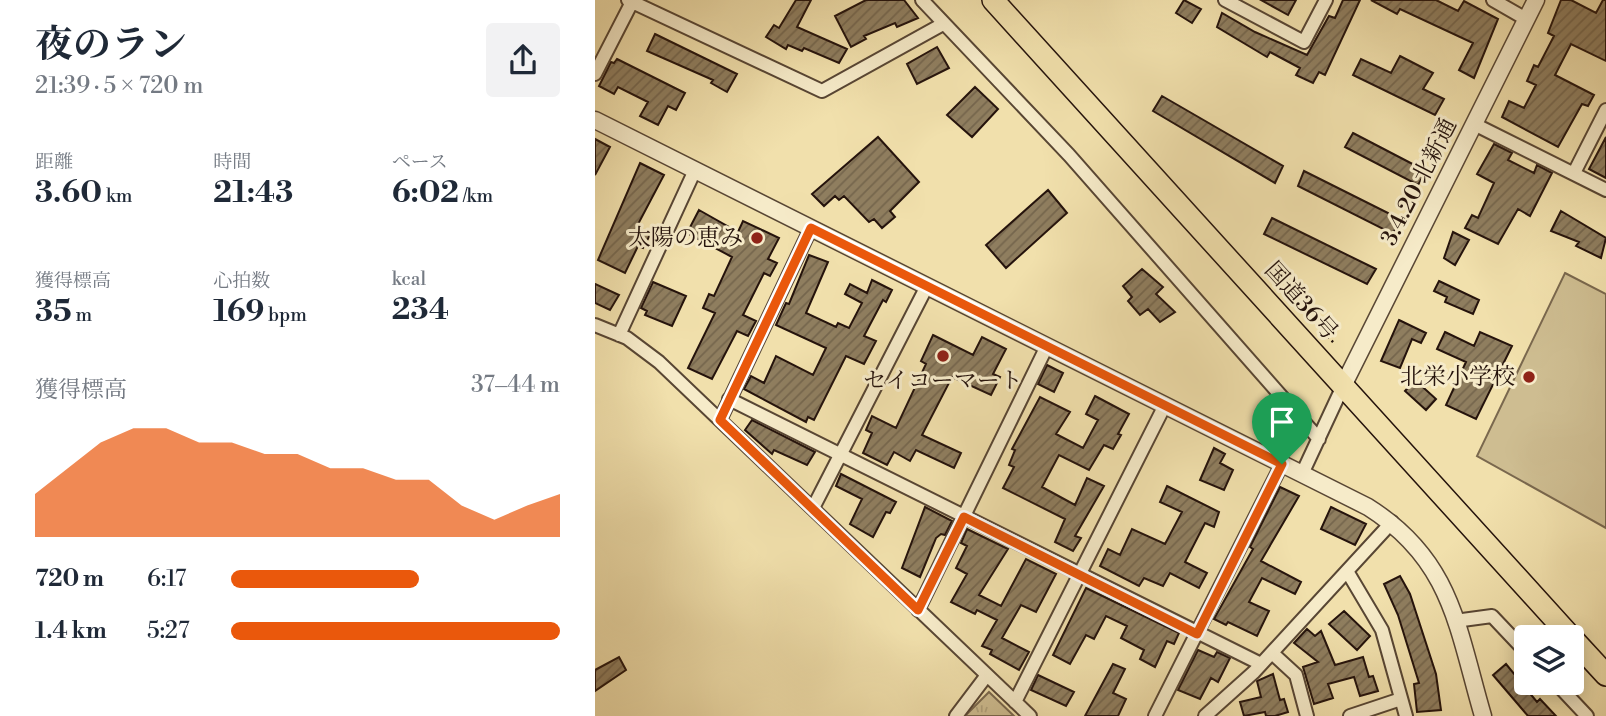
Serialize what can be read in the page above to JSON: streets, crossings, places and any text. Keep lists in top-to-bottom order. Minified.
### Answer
{"streets":{"highway":["国道36号"],"street":["3.4.20 北新通"]},"crossings":[["3.4.20 北新通","国道36号"]],"places":["太陽の恵み","セイコーマート","北栄小学校"],"page":{"heading":["夜のラン","21:39 · 5 × 720 m"],"stats":[["距離","3.60 km"],["時間","21:43"],["ペース","6:02 /km"],["獲得標高","35 m"],["心拍数","169 bpm"],["kcal","234"]],"chart":["獲得標高","37–44 m"],"list":[{"name":"720 m","note":"6:17"},{"name":"1.4 km","note":"5:27"}]}}
